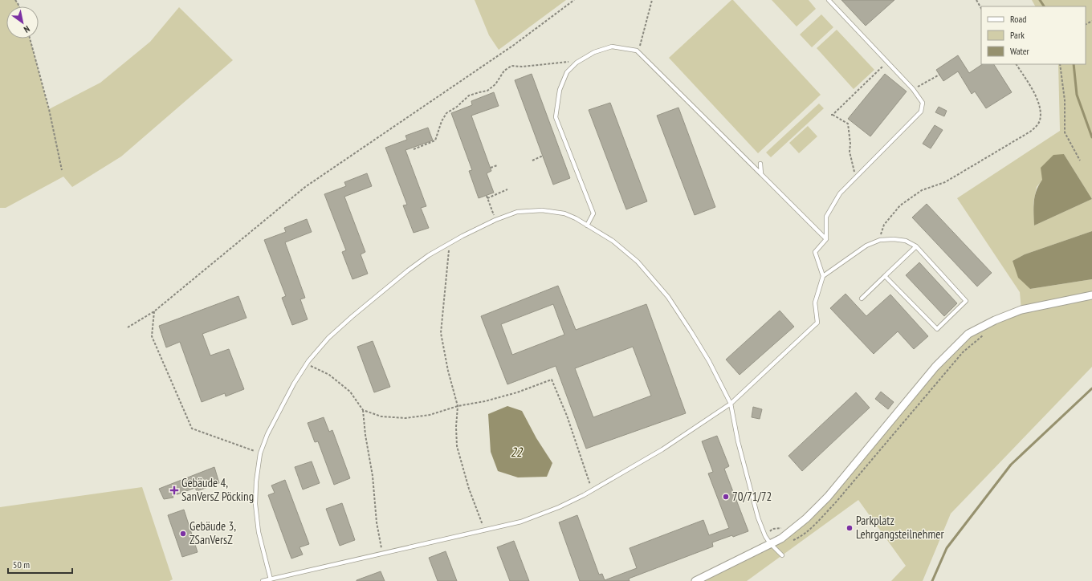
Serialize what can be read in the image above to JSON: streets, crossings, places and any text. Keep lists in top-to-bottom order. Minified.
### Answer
{"water":["22"],"places":{"health":["Gebäude 4, SanVersZ Pöcking"],"other":["70/71/72","Parkplatz Lehrgangsteilnehmer","Gebäude 3, ZSanVersZ"]},"legend":["Road","Park","Water"],"scale_bar":"50 m","north":"bottom right"}
